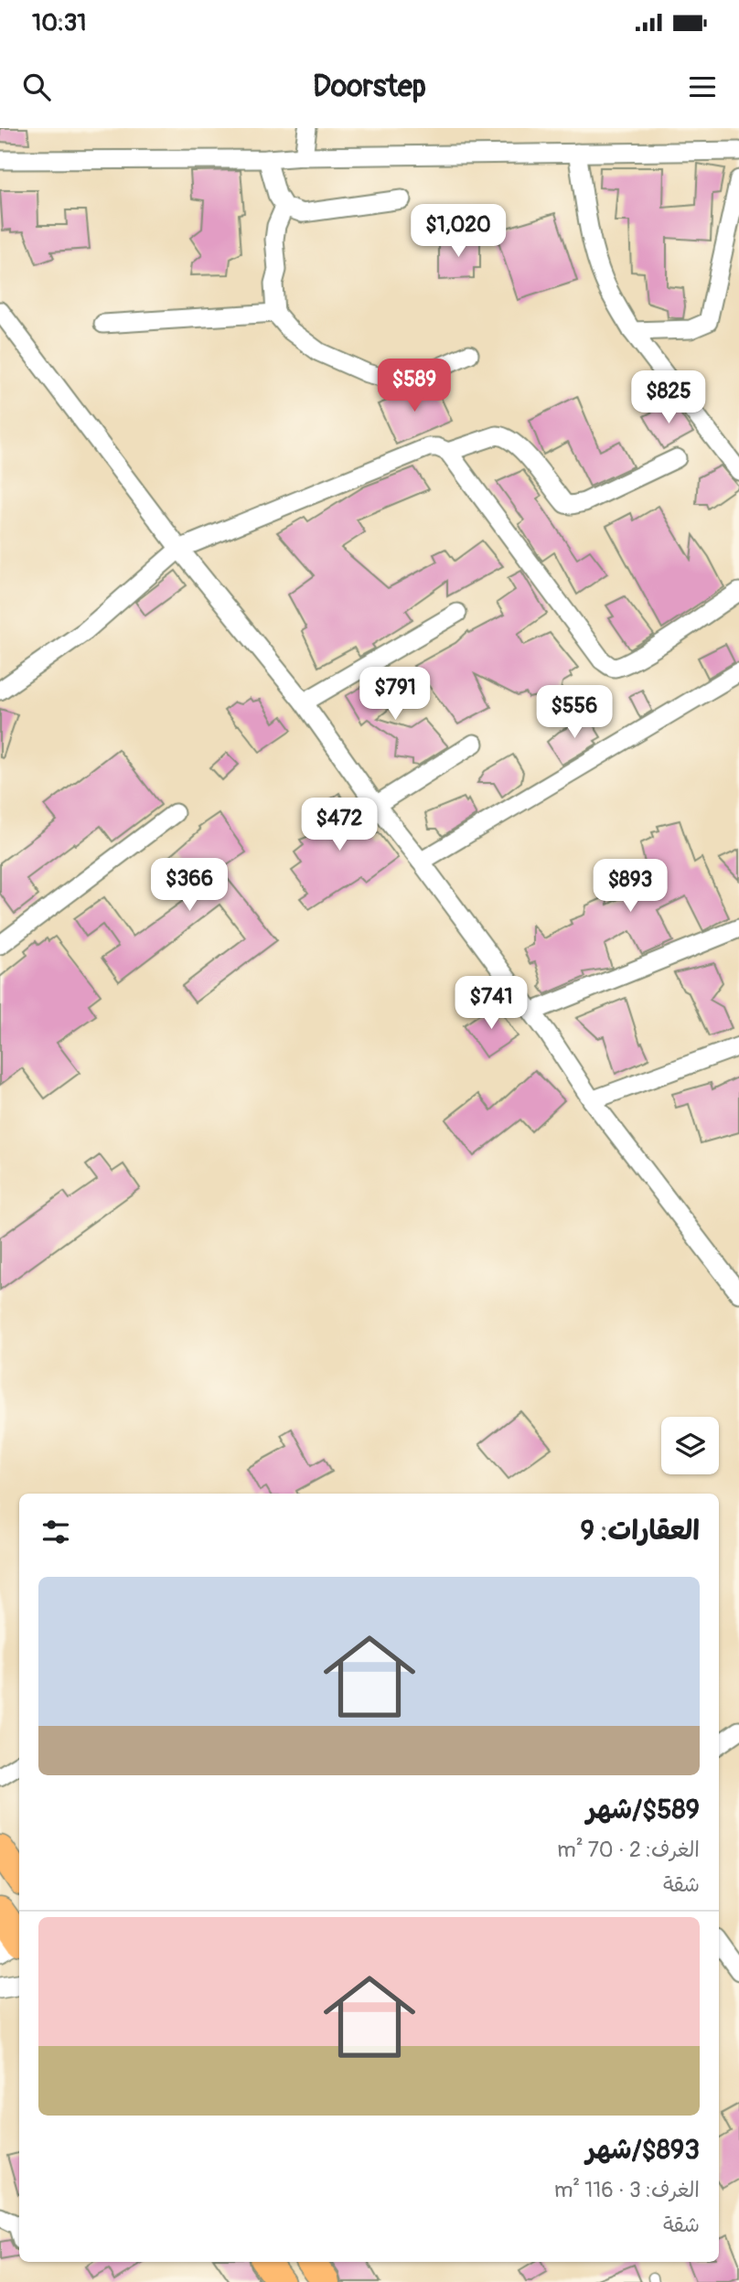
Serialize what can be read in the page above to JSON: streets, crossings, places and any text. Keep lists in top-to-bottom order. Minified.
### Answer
{"page":{"status":"10:31","header":"Doorstep","price":["$1,020","$589","$825","$791","$556","$472","$366","$893","$741"],"heading":"العقارات: 9","list":[{"name":"$589/شهر","note":"الغرف: 2 · 70 m² · شقة"},{"name":"$893/شهر","note":"الغرف: 3 · 116 m² · شقة"}]}}
